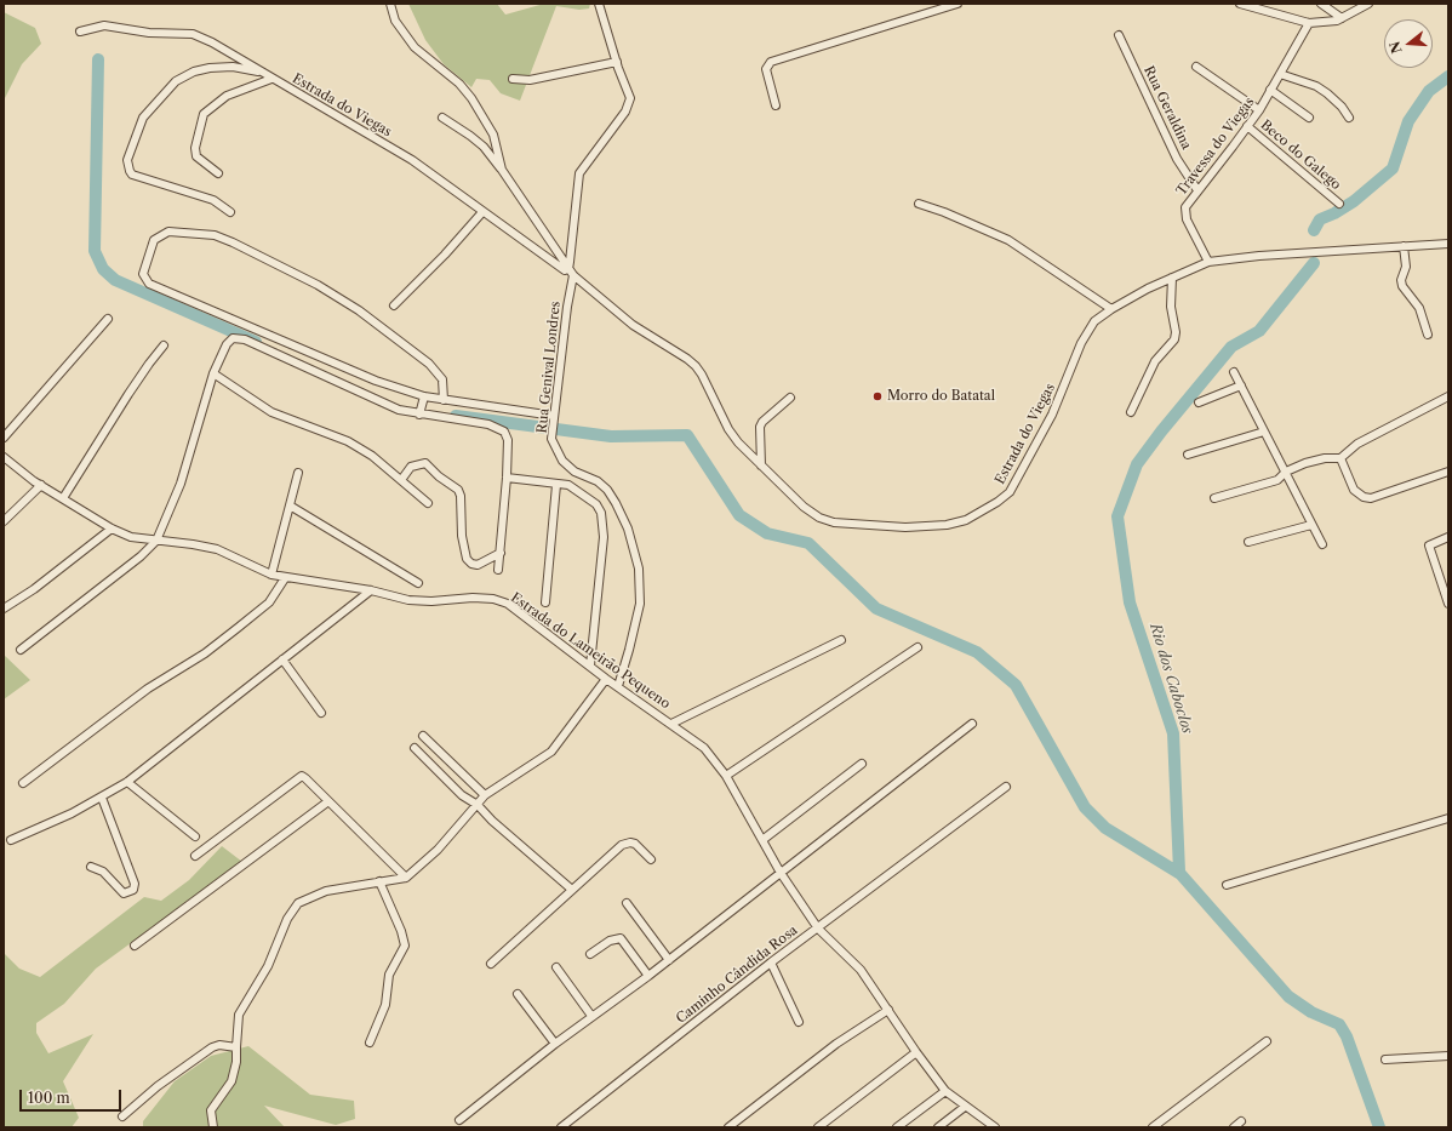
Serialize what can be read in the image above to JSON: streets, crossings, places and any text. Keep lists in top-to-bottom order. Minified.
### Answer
{"streets":{"street":["Estrada do Viegas","Rua Geraldina","Travessa do Viegas","Beco do Galego","Rua Genival Londres","Estrada do Lameirão Pequeno","Caminho Cândida Rosa"]},"crossings":[["Estrada do Viegas","Travessa do Viegas"],["Estrada do Viegas","Rua Genival Londres"],["Rua Geraldina","Travessa do Viegas"],["Travessa do Viegas","Beco do Galego"],["Rua Genival Londres","Estrada do Lameirão Pequeno"],["Estrada do Lameirão Pequeno","Caminho Cândida Rosa"]],"water":["Rio dos Caboclos"],"places":["Morro do Batatal"],"scale_bar":"100 m","north":"left"}
